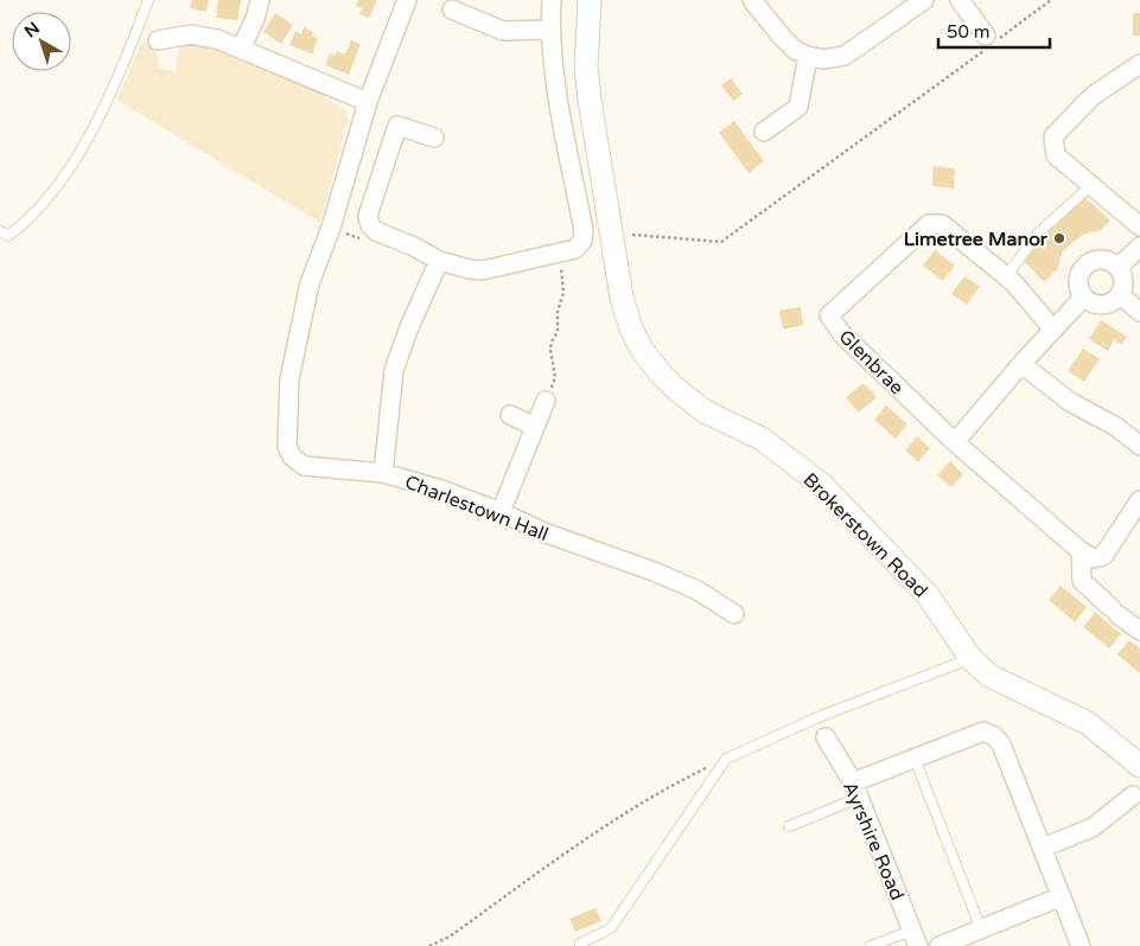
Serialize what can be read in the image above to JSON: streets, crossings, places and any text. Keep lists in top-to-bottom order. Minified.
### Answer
{"streets":{"street":["Glenbrae","Charlestown Hall","Brokerstown Road","Ayrshire Road"]},"places":["Limetree Manor"],"scale_bar":"50 m","north":"top left"}
